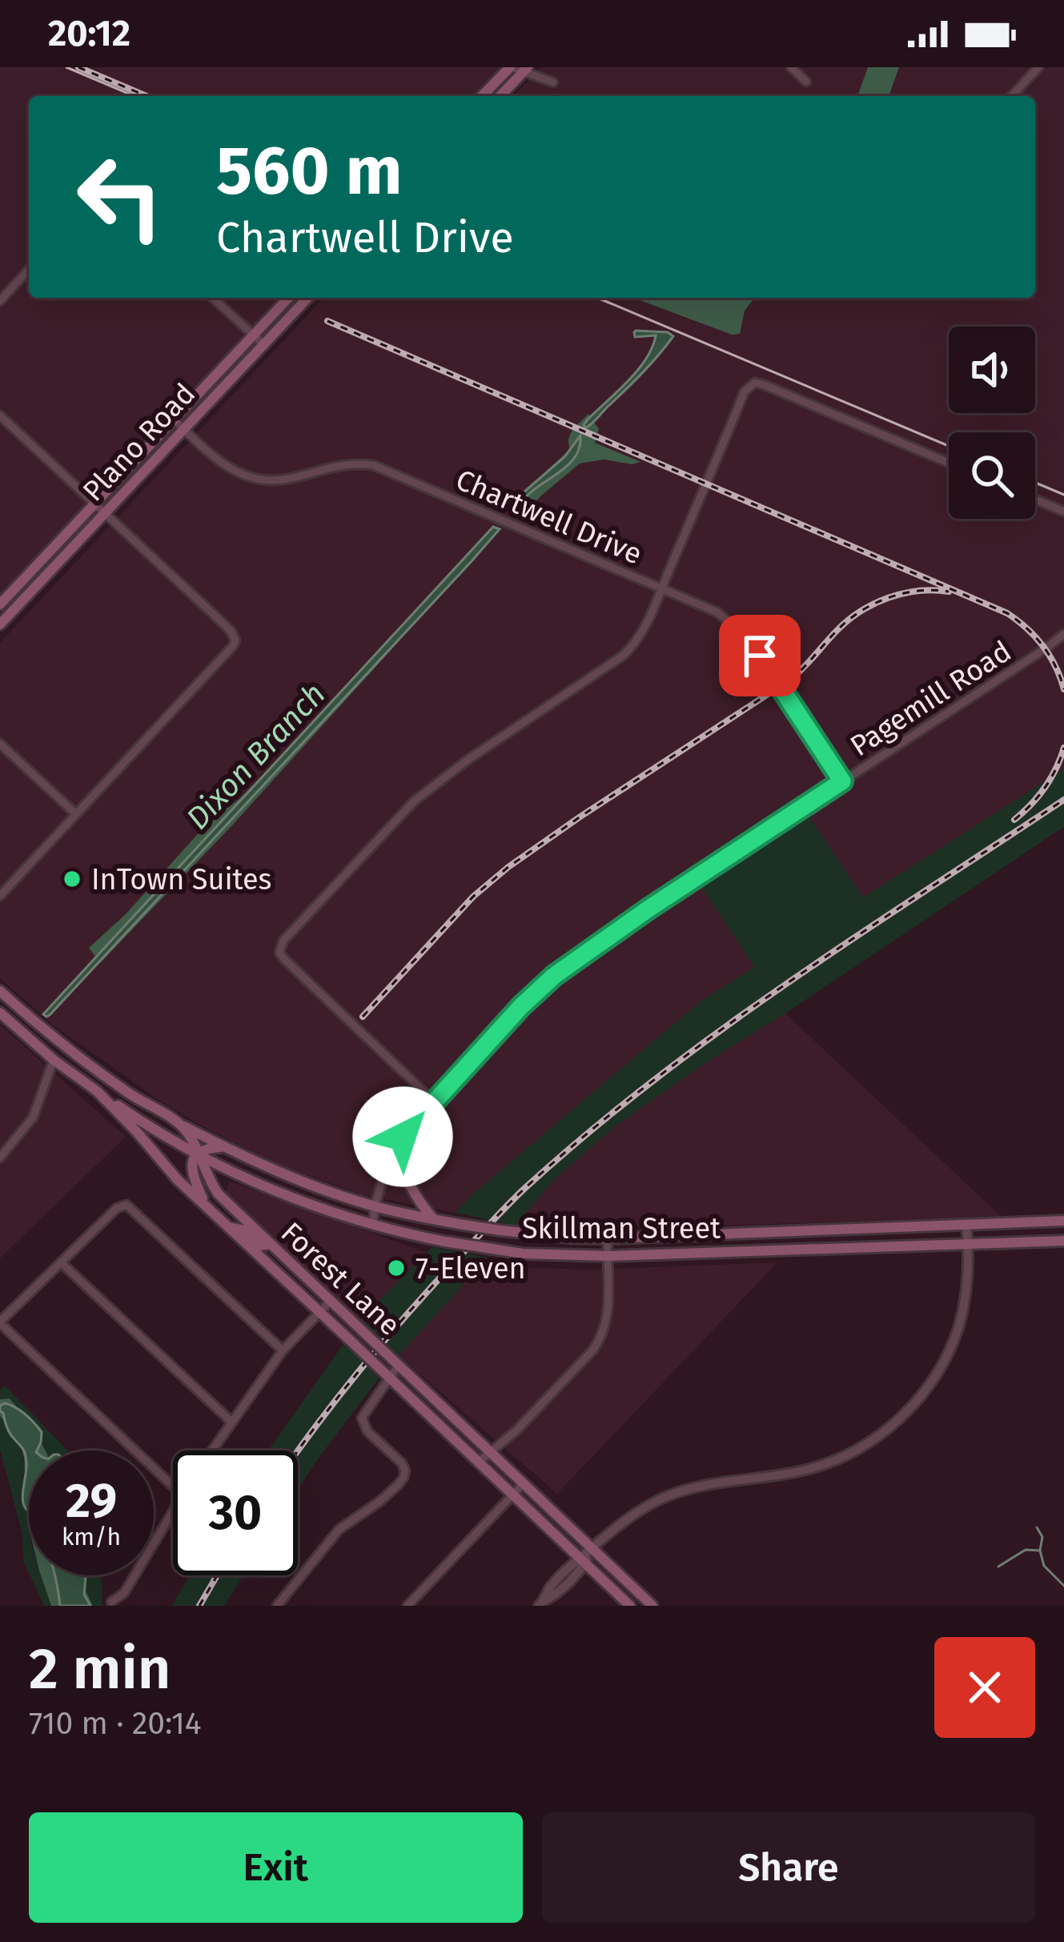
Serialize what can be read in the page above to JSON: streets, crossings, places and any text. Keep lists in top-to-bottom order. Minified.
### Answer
{"streets":{"main road":["Plano Road","Skillman Street","Forest Lane"],"street":["Chartwell Drive","Pagemill Road"]},"crossings":[["Plano Road","Chartwell Drive"],["Chartwell Drive","Pagemill Road"],["Pagemill Road","Skillman Street"],["Skillman Street","Forest Lane"]],"water":["Dixon Branch"],"places":["InTown Suites","7-Eleven"],"page":{"status":"20:12","turn":["560 m","Chartwell Drive"],"speed":"29 km/h","limit":"30","heading":["2 min","710 m · 20:14"],"buttons":["Exit","Share"]}}
